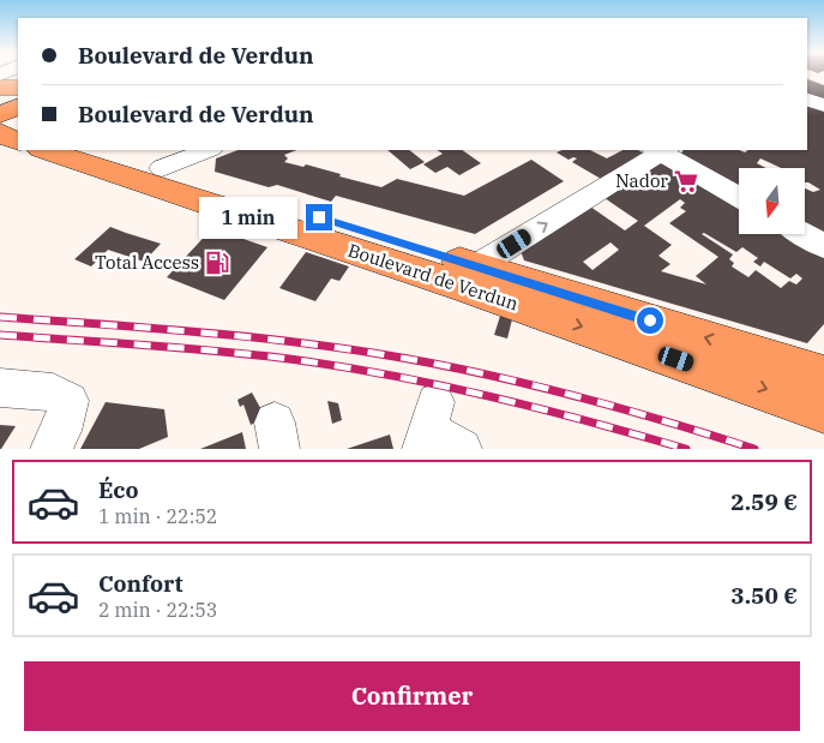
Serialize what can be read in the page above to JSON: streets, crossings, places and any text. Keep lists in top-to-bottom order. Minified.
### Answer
{"streets":{"main road":["Boulevard de Verdun"]},"places":{"supermarket":["Nador"],"fuel station":["Total Access"]},"north":"bottom","page":{"banner":["Boulevard de Verdun","Boulevard de Verdun"],"bubble":"1 min","list":[{"name":"Éco","note":"1 min · 22:52","value":"2.59 €"},{"name":"Confort","note":"2 min · 22:53","value":"3.50 €"}],"buttons":"Confirmer"}}
